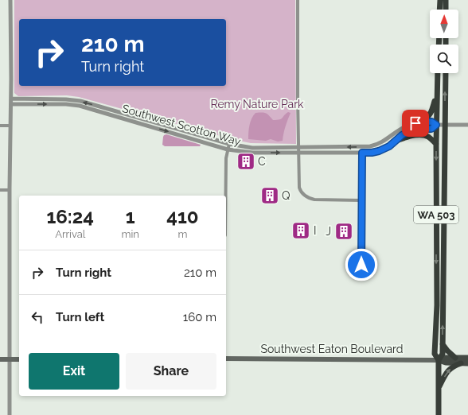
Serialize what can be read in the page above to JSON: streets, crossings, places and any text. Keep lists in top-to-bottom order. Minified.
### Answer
{"streets":{"highway":["WA 503"],"main road":["Southwest Eaton Boulevard"],"street":["Southwest Scotton Way"]},"crossings":[["Southwest Scotton Way","WA 503"],["WA 503","Southwest Eaton Boulevard"]],"parks":["Remy Nature Park"],"places":{"building":["C","Q","I","J"]},"north":"top","page":{"turn":["210 m","Turn right"],"eta":["16:24","Arrival","1","min","410","m"],"list":[{"name":"Turn right","value":"210 m"},{"name":"Turn left","value":"160 m"}],"buttons":["Exit","Share"]}}
